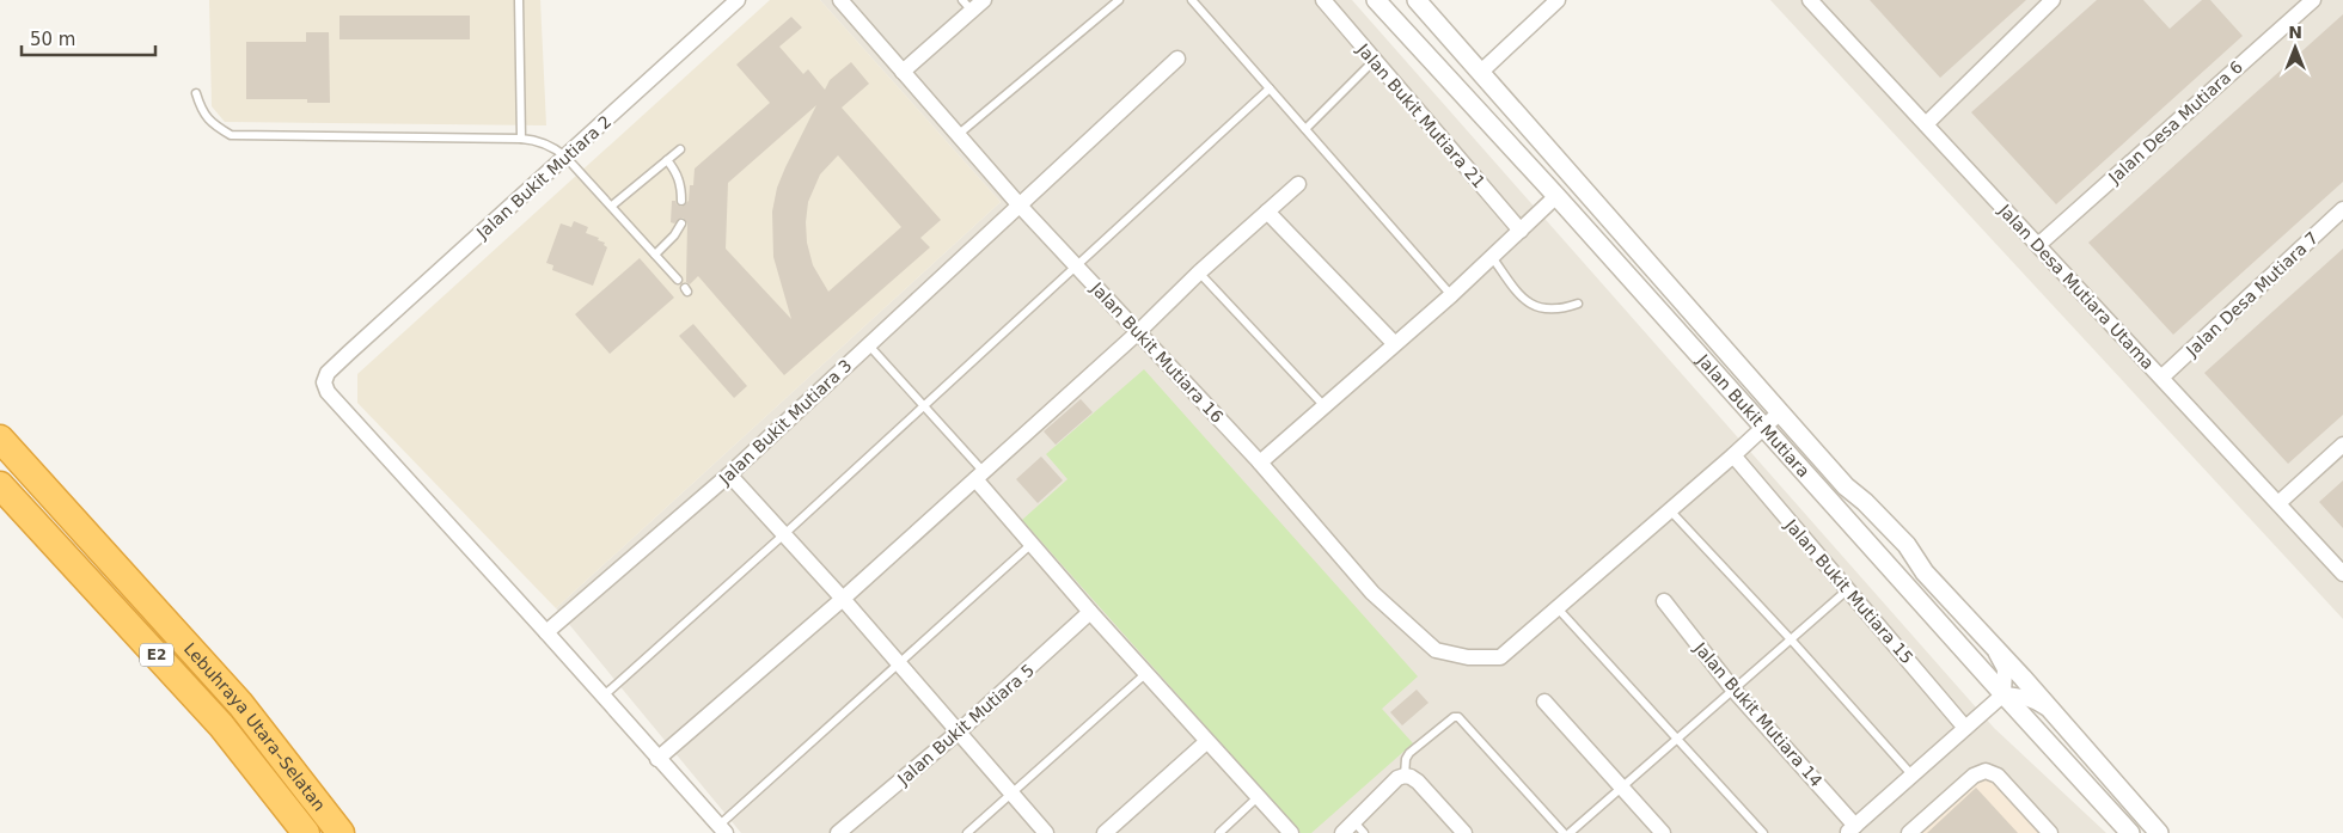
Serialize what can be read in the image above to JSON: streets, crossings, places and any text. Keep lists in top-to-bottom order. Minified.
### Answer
{"streets":{"highway":["E2","Lebuhraya Utara–Selatan"],"street":["Jalan Bukit Mutiara 21","Jalan Desa Mutiara 6","Jalan Bukit Mutiara 2","Jalan Desa Mutiara Utama","Jalan Desa Mutiara 7","Jalan Bukit Mutiara 16","Jalan Bukit Mutiara","Jalan Bukit Mutiara 3","Jalan Bukit Mutiara 15","Jalan Bukit Mutiara 14","Jalan Bukit Mutiara 5"]},"crossings":[["Jalan Desa Mutiara 6","Jalan Desa Mutiara Utama"],["Jalan Bukit Mutiara 2","Jalan Bukit Mutiara 3"],["Jalan Desa Mutiara Utama","Jalan Desa Mutiara 7"],["Jalan Bukit Mutiara 16","Jalan Bukit Mutiara 3"]],"scale_bar":"50 m","north":"top"}
